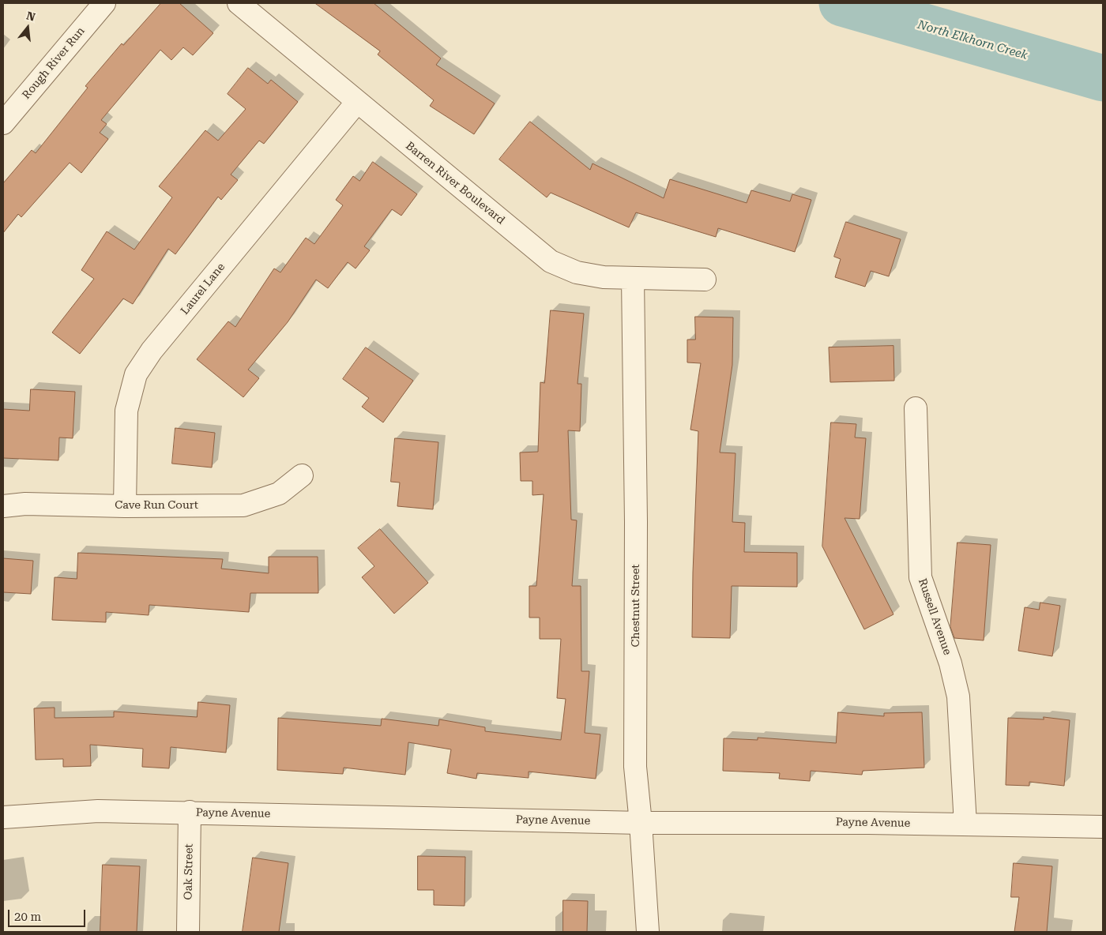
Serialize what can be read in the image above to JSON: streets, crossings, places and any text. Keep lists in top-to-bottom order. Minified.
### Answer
{"streets":{"street":["Rough River Run","Barren River Boulevard","Laurel Lane","Cave Run Court","Chestnut Street","Russell Avenue","Payne Avenue","Oak Street"]},"crossings":[["Barren River Boulevard","Laurel Lane"],["Barren River Boulevard","Chestnut Street"],["Laurel Lane","Cave Run Court"],["Chestnut Street","Payne Avenue"],["Russell Avenue","Payne Avenue"],["Payne Avenue","Oak Street"]],"water":["North Elkhorn Creek"],"scale_bar":"20 m","north":"top"}
